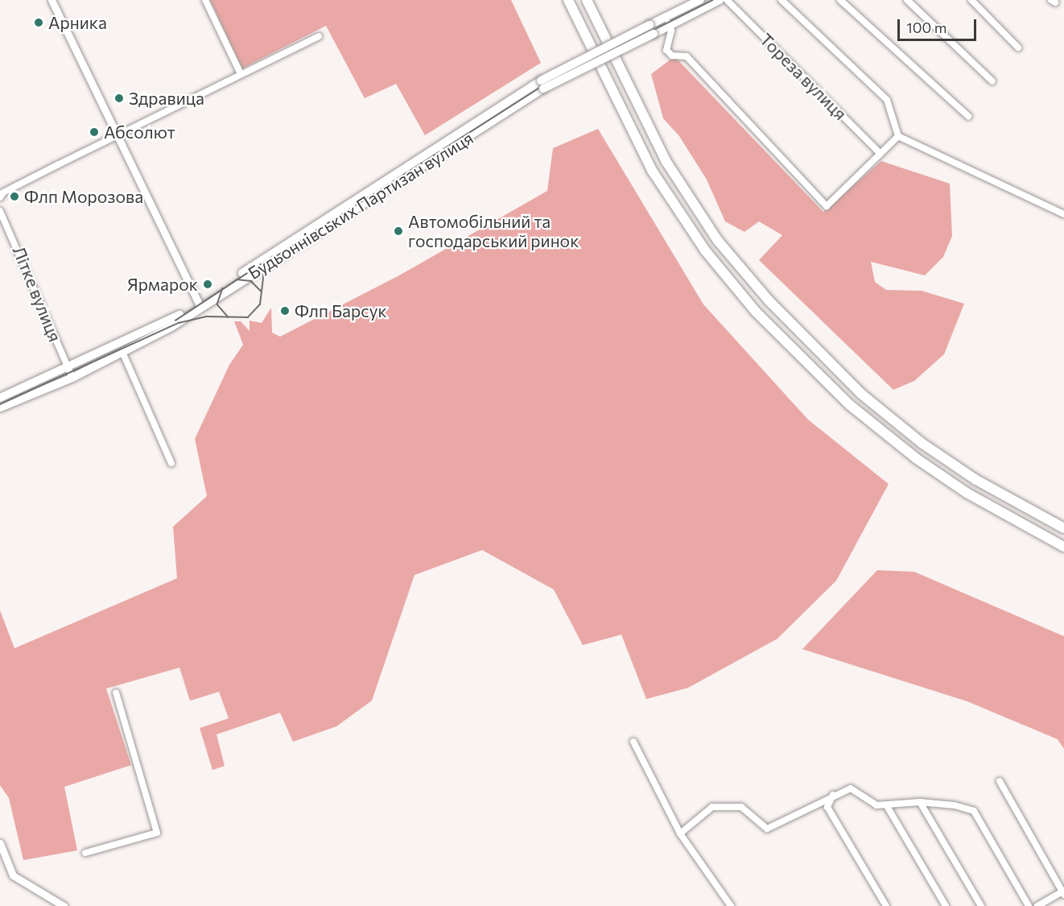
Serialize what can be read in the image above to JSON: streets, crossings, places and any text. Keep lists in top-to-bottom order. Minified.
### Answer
{"streets":{"main road":["Будьоннівських Партизан вулиця"],"street":["Тореза вулиця","Літке вулиця"]},"crossings":[["Будьоннівських Партизан вулиця","Літке вулиця"]],"places":["Арника","Здравица","Абсолют","Флп Морозова","Автомобільний та господарський ринок","Ярмарок","Флп Барсук"],"scale_bar":"100 m"}
